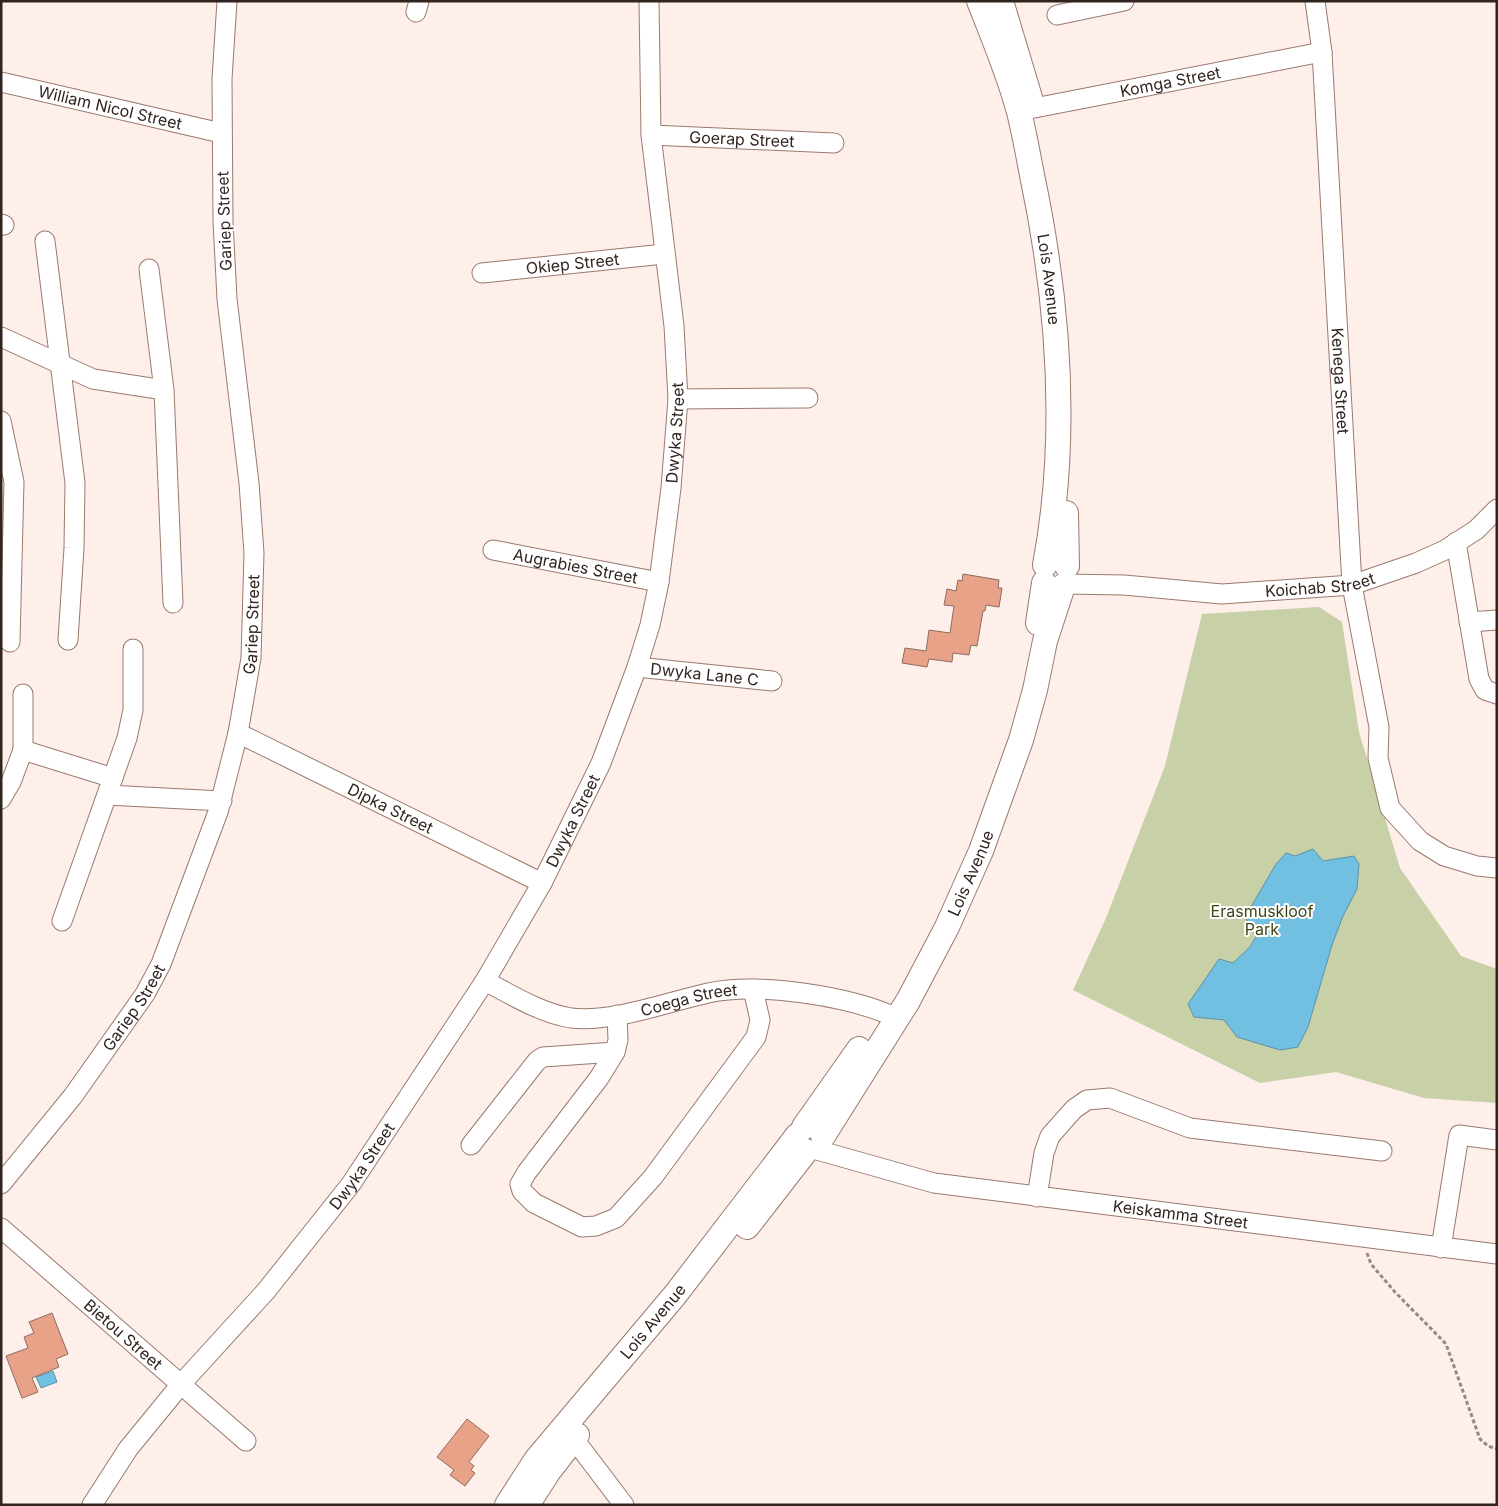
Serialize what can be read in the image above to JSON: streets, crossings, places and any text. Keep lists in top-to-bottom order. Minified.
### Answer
{"streets":{"street":["Komga Street","William Nicol Street","Goerap Street","Gariep Street","Okiep Street","Lois Avenue","Kenega Street","Dwyka Street","Augrabies Street","Koichab Street","Dwyka Lane C","Dipka Street","Coega Street","Keiskamma Street","Bietou Street"]},"crossings":[["Komga Street","Lois Avenue"],["Komga Street","Kenega Street"],["William Nicol Street","Gariep Street"],["Goerap Street","Dwyka Street"],["Gariep Street","Dipka Street"],["Okiep Street","Dwyka Street"],["Lois Avenue","Koichab Street"],["Lois Avenue","Coega Street"],["Lois Avenue","Keiskamma Street"],["Kenega Street","Koichab Street"],["Dwyka Street","Augrabies Street"],["Dwyka Street","Dwyka Lane C"],["Dwyka Street","Dipka Street"],["Dwyka Street","Coega Street"],["Dwyka Street","Bietou Street"]],"parks":["Erasmuskloof Park"]}
